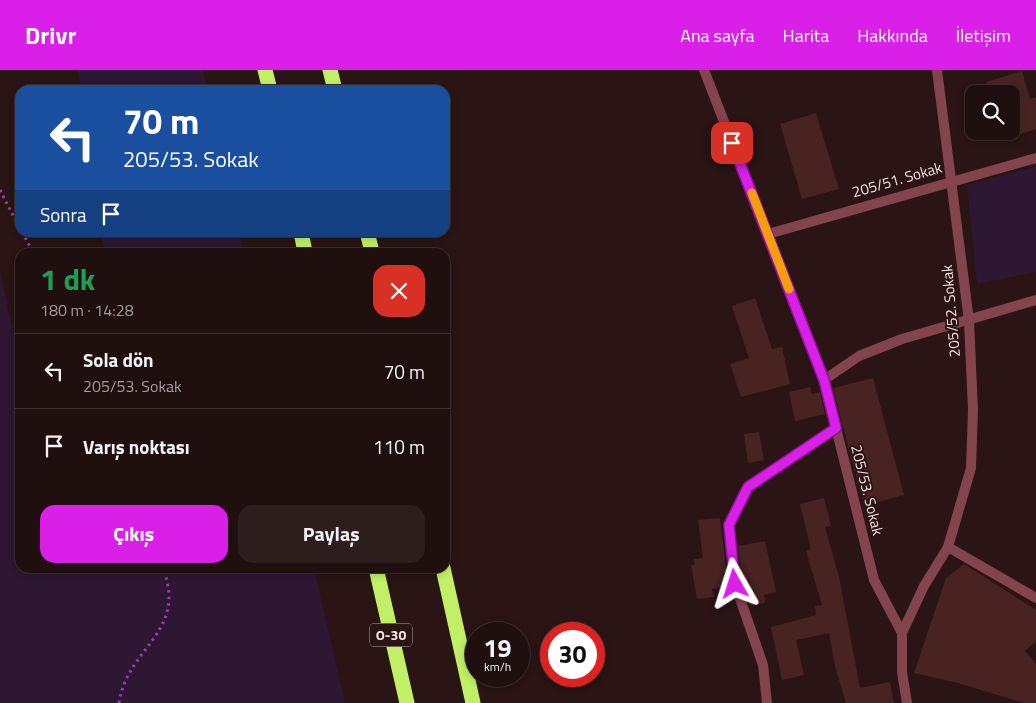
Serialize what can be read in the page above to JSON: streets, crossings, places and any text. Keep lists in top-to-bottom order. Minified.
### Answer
{"streets":{"highway":["O-30"],"street":["205/51. Sokak","205/52. Sokak","205/53. Sokak"]},"crossings":[["205/51. Sokak","205/52. Sokak"],["205/51. Sokak","205/53. Sokak"],["205/52. Sokak","205/53. Sokak"]],"page":{"header":"Drivr","nav":["Ana sayfa","Harita","Hakkında","İletişim"],"turn":["70 m","205/53. Sokak"],"then":"Sonra","heading":["1 dk","180 m · 14:28"],"list":[{"name":"Sola dön","note":"205/53. Sokak","value":"70 m"},{"name":"Varış noktası","value":"110 m"}],"buttons":["Çıkış","Paylaş"],"speed":"19 km/h","limit":"30"}}
